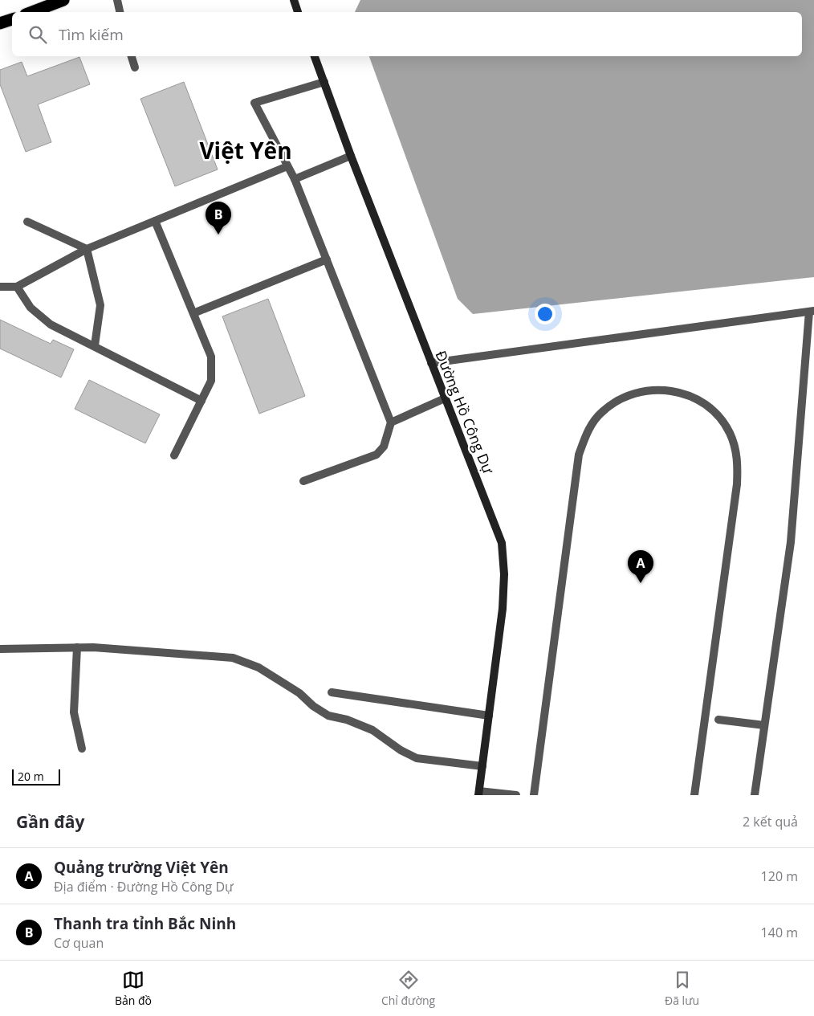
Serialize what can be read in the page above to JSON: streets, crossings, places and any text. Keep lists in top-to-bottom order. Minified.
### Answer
{"streets":{"street":["Đường Hồ Công Dự"]},"districts":["Việt Yên"],"scale_bar":"20 m","page":{"search":"Tìm kiếm","pins":["B","A"],"scale":"20 m","heading":["Gần đây","2 kết quả"],"list":[{"mark":"A","name":"Quảng trường Việt Yên","note":"Địa điểm · Đường Hồ Công Dự","value":"120 m"},{"mark":"B","name":"Thanh tra tỉnh Bắc Ninh","note":"Cơ quan","value":"140 m"}],"nav":["Bản đồ","Chỉ đường","Đã lưu"]}}
